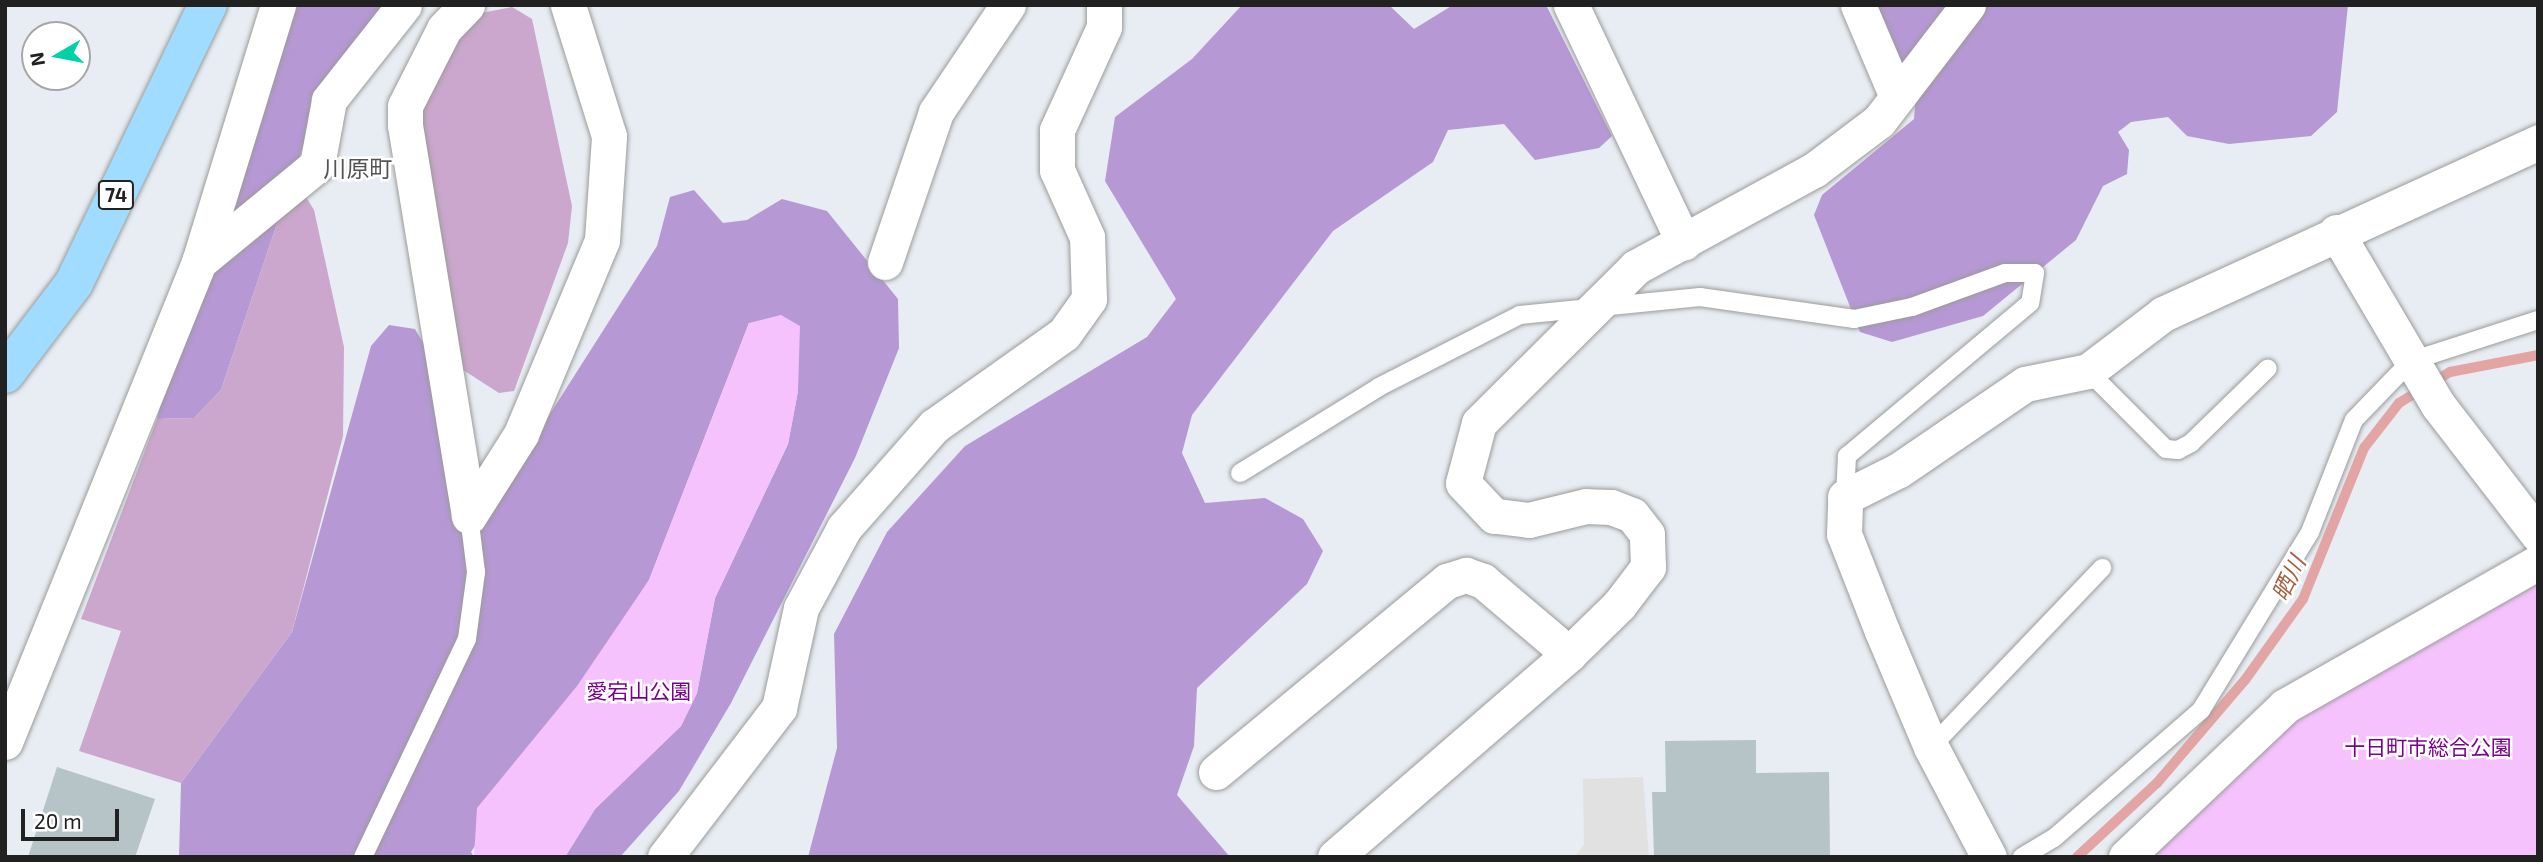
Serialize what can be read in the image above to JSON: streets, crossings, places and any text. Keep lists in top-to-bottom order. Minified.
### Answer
{"streets":{"main road":["74"]},"districts":["川原町"],"water":["晒川"],"parks":["愛宕山公園","十日町市総合公園"],"scale_bar":"20 m","north":"left"}
